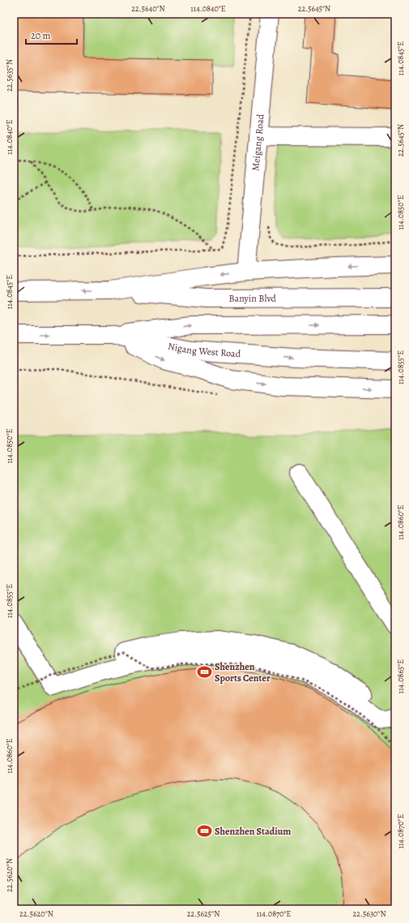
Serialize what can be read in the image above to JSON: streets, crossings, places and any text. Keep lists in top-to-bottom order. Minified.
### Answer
{"streets":{"main road":["Meigang Road","Banyin Blvd","Nigang West Road"]},"places":{"sports":["Shenzhen Sports Center","Shenzhen Stadium"]},"scale_bar":"20 m","coordinates":["22.5640°N","114.0840°E","22.5645°N","114.0845°E","22.5635°N","114.0850°E","114.0855°E","114.0860°E","114.0865°E","114.0870°E","22.5620°N","22.5625°N","22.5630°N"]}
